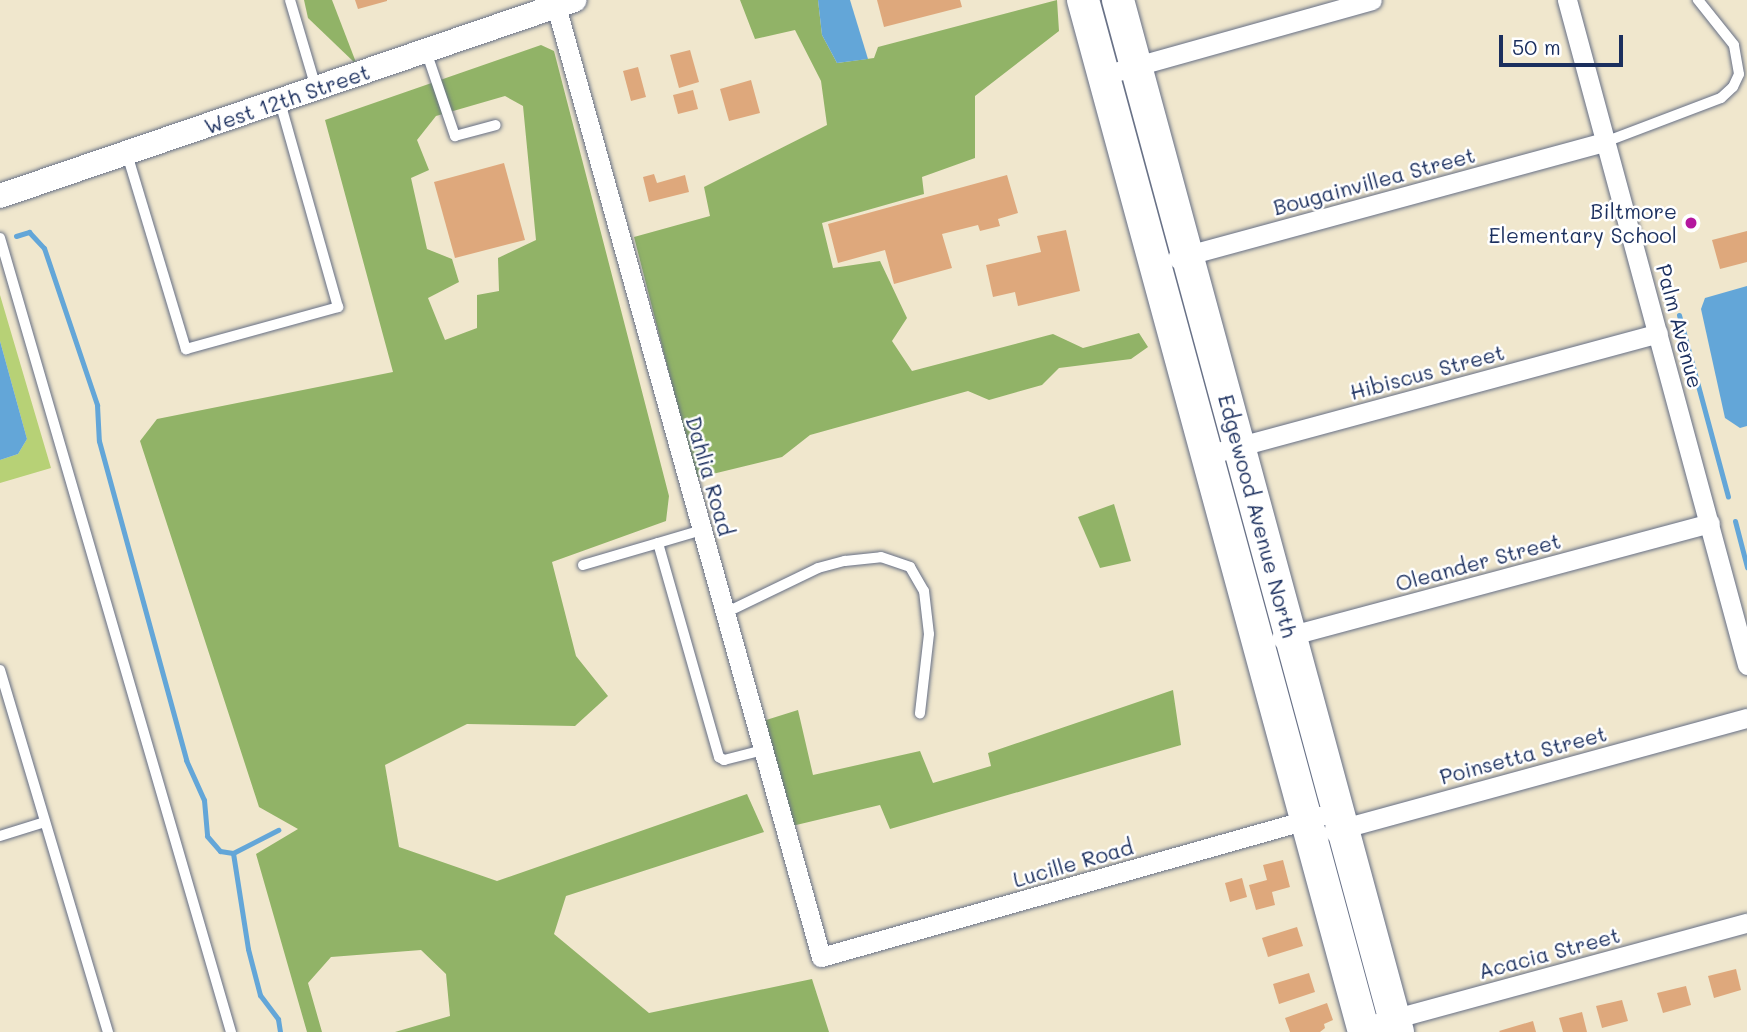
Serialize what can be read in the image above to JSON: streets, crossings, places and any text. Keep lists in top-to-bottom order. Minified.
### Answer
{"streets":{"main road":["Edgewood Avenue North"],"street":["West 12th Street","Bougainvillea Street","Palm Avenue","Hibiscus Street","Dahlia Road","Oleander Street","Poinsetta Street","Lucille Road","Acacia Street"]},"crossings":[["West 12th Street","Dahlia Road"],["Bougainvillea Street","Palm Avenue"],["Bougainvillea Street","Edgewood Avenue North"],["Palm Avenue","Hibiscus Street"],["Palm Avenue","Oleander Street"],["Hibiscus Street","Edgewood Avenue North"],["Dahlia Road","Lucille Road"],["Edgewood Avenue North","Oleander Street"],["Edgewood Avenue North","Poinsetta Street"],["Edgewood Avenue North","Lucille Road"],["Edgewood Avenue North","Acacia Street"],["Poinsetta Street","Lucille Road"]],"places":["Biltmore Elementary School"],"scale_bar":"50 m"}
